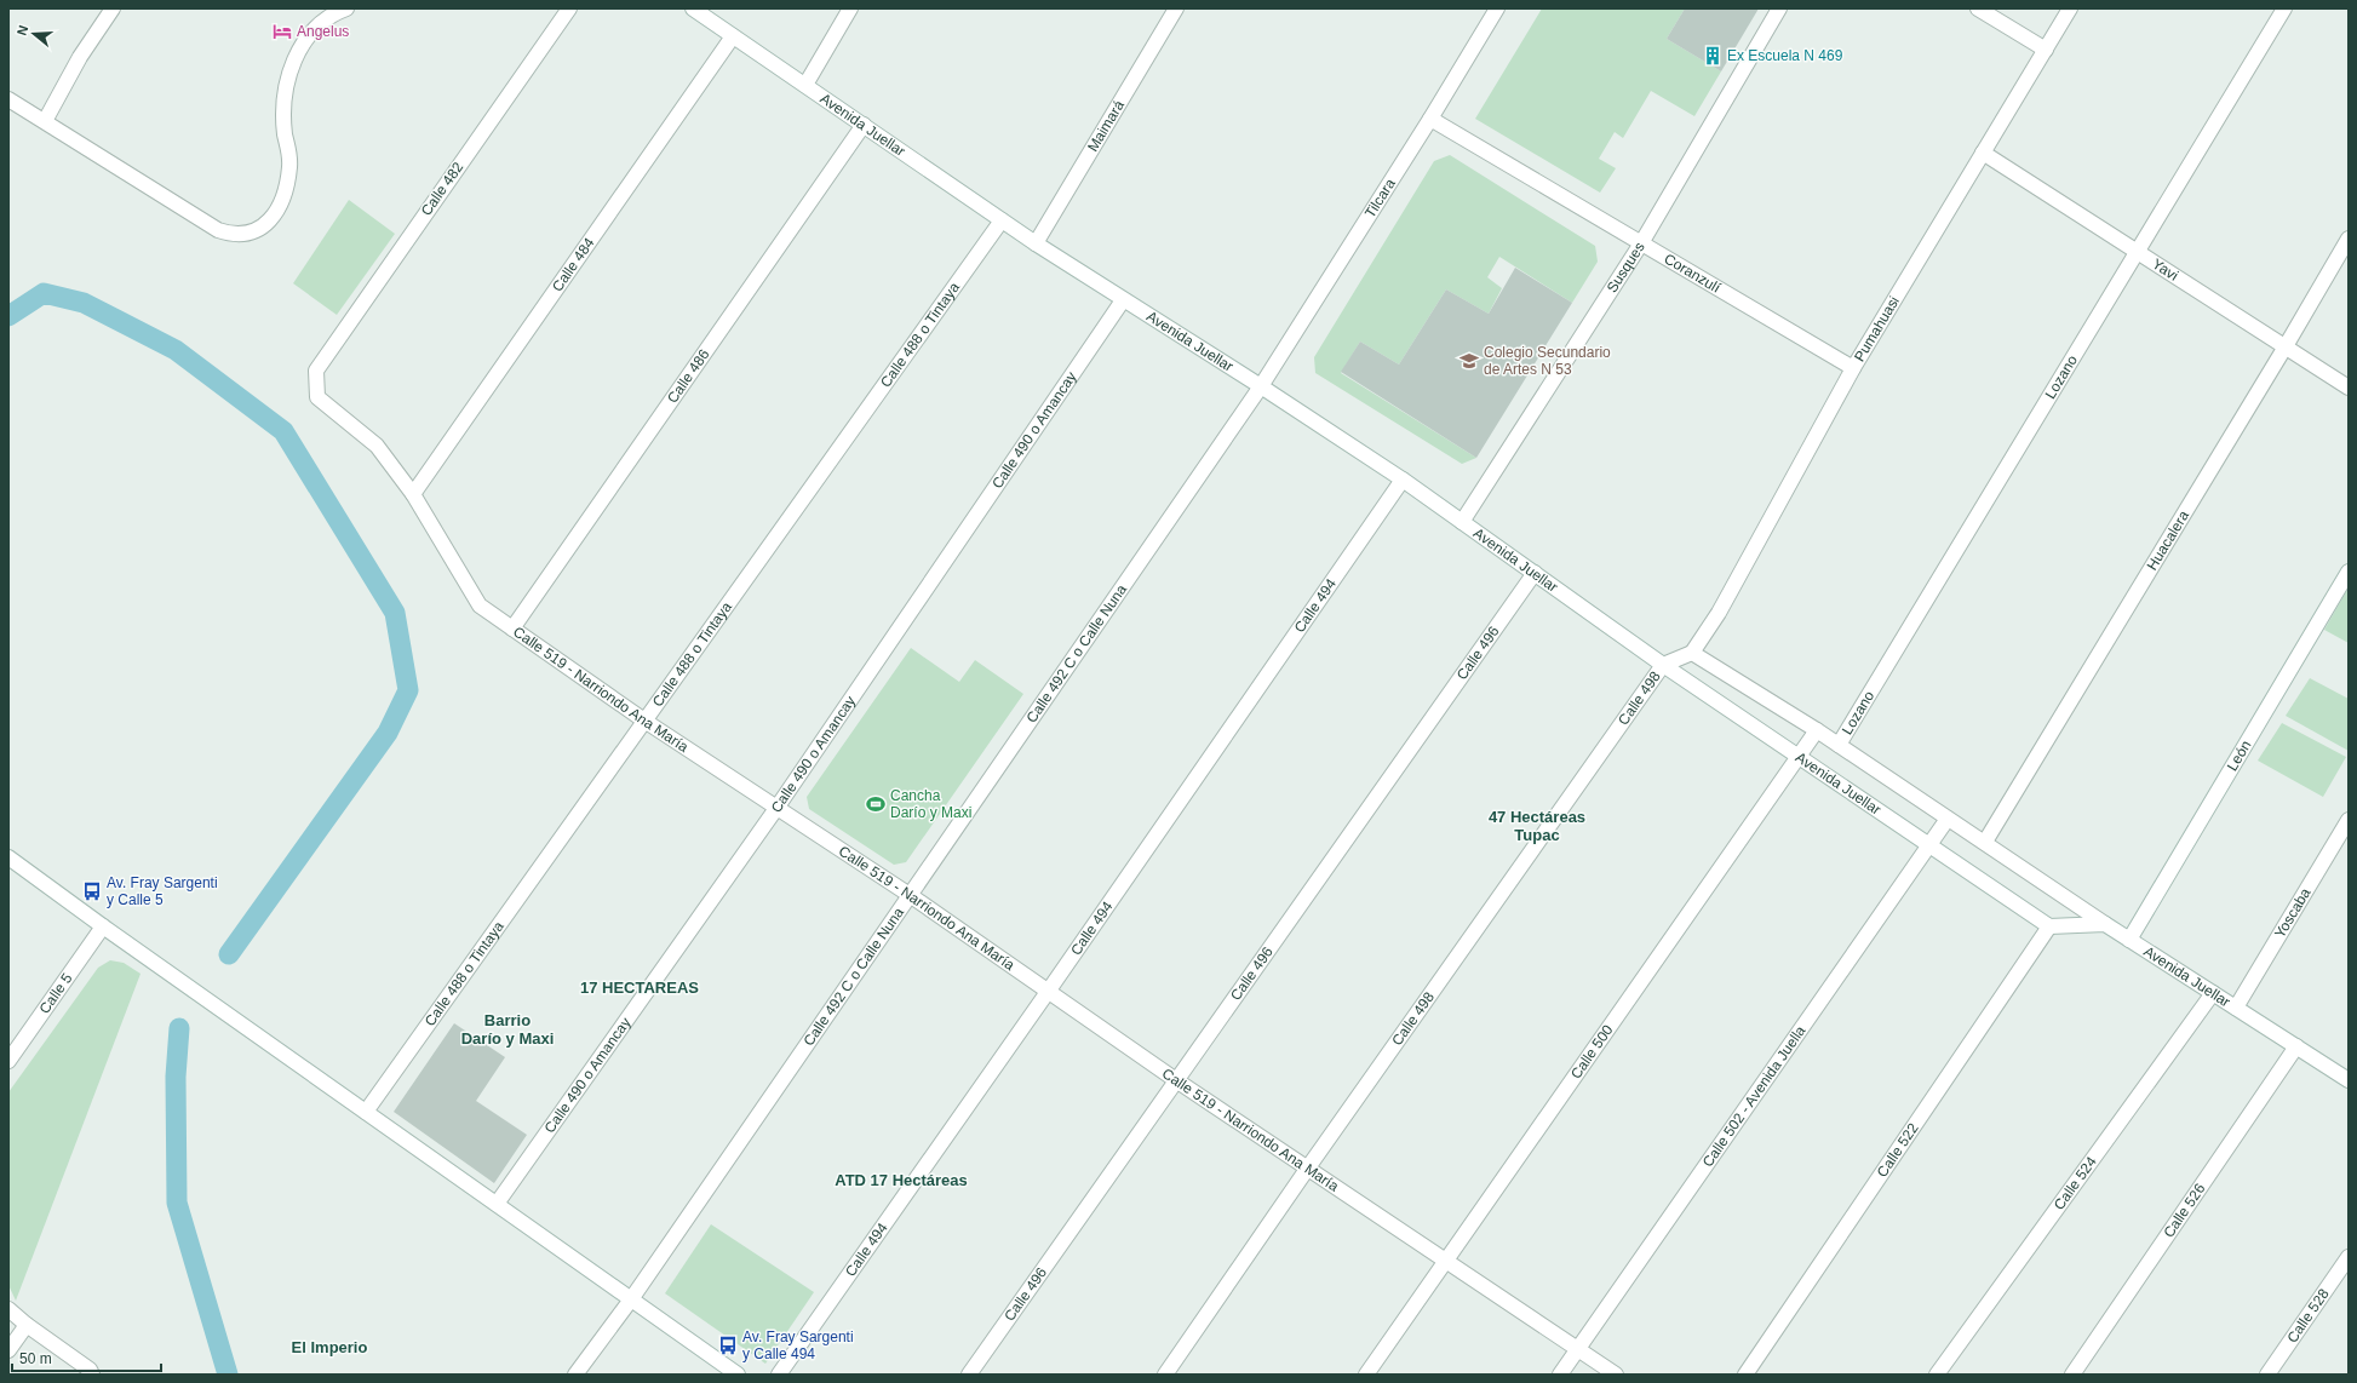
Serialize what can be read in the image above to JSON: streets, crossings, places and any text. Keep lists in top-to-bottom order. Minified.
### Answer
{"streets":{"street":["Avenida Juellar","Maimará","Calle 482","Tilcara","Calle 484","Susques","Yavi","Coranzulí","Pumahuasi","Calle 488 o Tintaya","Calle 486","Lozano","Calle 490 o Amancay","Huacalera","Calle 494","Calle 496","Calle 492 C o Calle Nuna","Calle 519 - Narriondo Ana María","Calle 498","León","Yoscaba","Calle 5","Calle 500","Calle 502 - Avenida Juella","Calle 522","Calle 524","Calle 526","Calle 528"]},"crossings":[["Avenida Juellar","Maimará"],["Avenida Juellar","Tilcara"],["Avenida Juellar","Calle 484"],["Avenida Juellar","Susques"],["Avenida Juellar","Pumahuasi"],["Avenida Juellar","Calle 488 o Tintaya"],["Avenida Juellar","Calle 486"],["Avenida Juellar","Lozano"],["Avenida Juellar","Calle 490 o Amancay"],["Avenida Juellar","Huacalera"],["Avenida Juellar","Calle 494"],["Avenida Juellar","Calle 496"],["Avenida Juellar","Calle 492 C o Calle Nuna"],["Avenida Juellar","Calle 498"],["Avenida Juellar","León"],["Avenida Juellar","Yoscaba"],["Avenida Juellar","Calle 500"],["Avenida Juellar","Calle 502 - Avenida Juella"],["Avenida Juellar","Calle 522"],["Avenida Juellar","Calle 524"],["Avenida Juellar","Calle 526"],["Calle 482","Calle 519 - Narriondo Ana María"],["Tilcara","Coranzulí"],["Tilcara","Calle 492 C o Calle Nuna"],["Calle 484","Calle 519 - Narriondo Ana María"],["Susques","Coranzulí"],["Yavi","Pumahuasi"],["Yavi","Lozano"],["Yavi","Huacalera"],["Coranzulí","Pumahuasi"],["Calle 488 o Tintaya","Calle 519 - Narriondo Ana María"],["Calle 486","Calle 519 - Narriondo Ana María"],["Calle 490 o Amancay","Calle 519 - Narriondo Ana María"],["Calle 494","Calle 519 - Narriondo Ana María"],["Calle 496","Calle 519 - Narriondo Ana María"],["Calle 492 C o Calle Nuna","Calle 519 - Narriondo Ana María"],["Calle 519 - Narriondo Ana María","Calle 498"],["Calle 519 - Narriondo Ana María","Calle 500"],["Calle 519 - Narriondo Ana María","Calle 502 - Avenida Juella"]],"districts":["47 Hectáreas Tupac","17 HECTAREAS","Barrio Darío y Maxi","ATD 17 Hectáreas","El Imperio"],"places":{"hotel":["Angelus"],"building":["Ex Escuela N 469"],"school or university":["Colegio Secundario de Artes N 53"],"sports":["Cancha Darío y Maxi"],"bus stop":["Av. Fray Sargenti y Calle 5","Av. Fray Sargenti y Calle 494"]},"scale_bar":"50 m","north":"left"}
